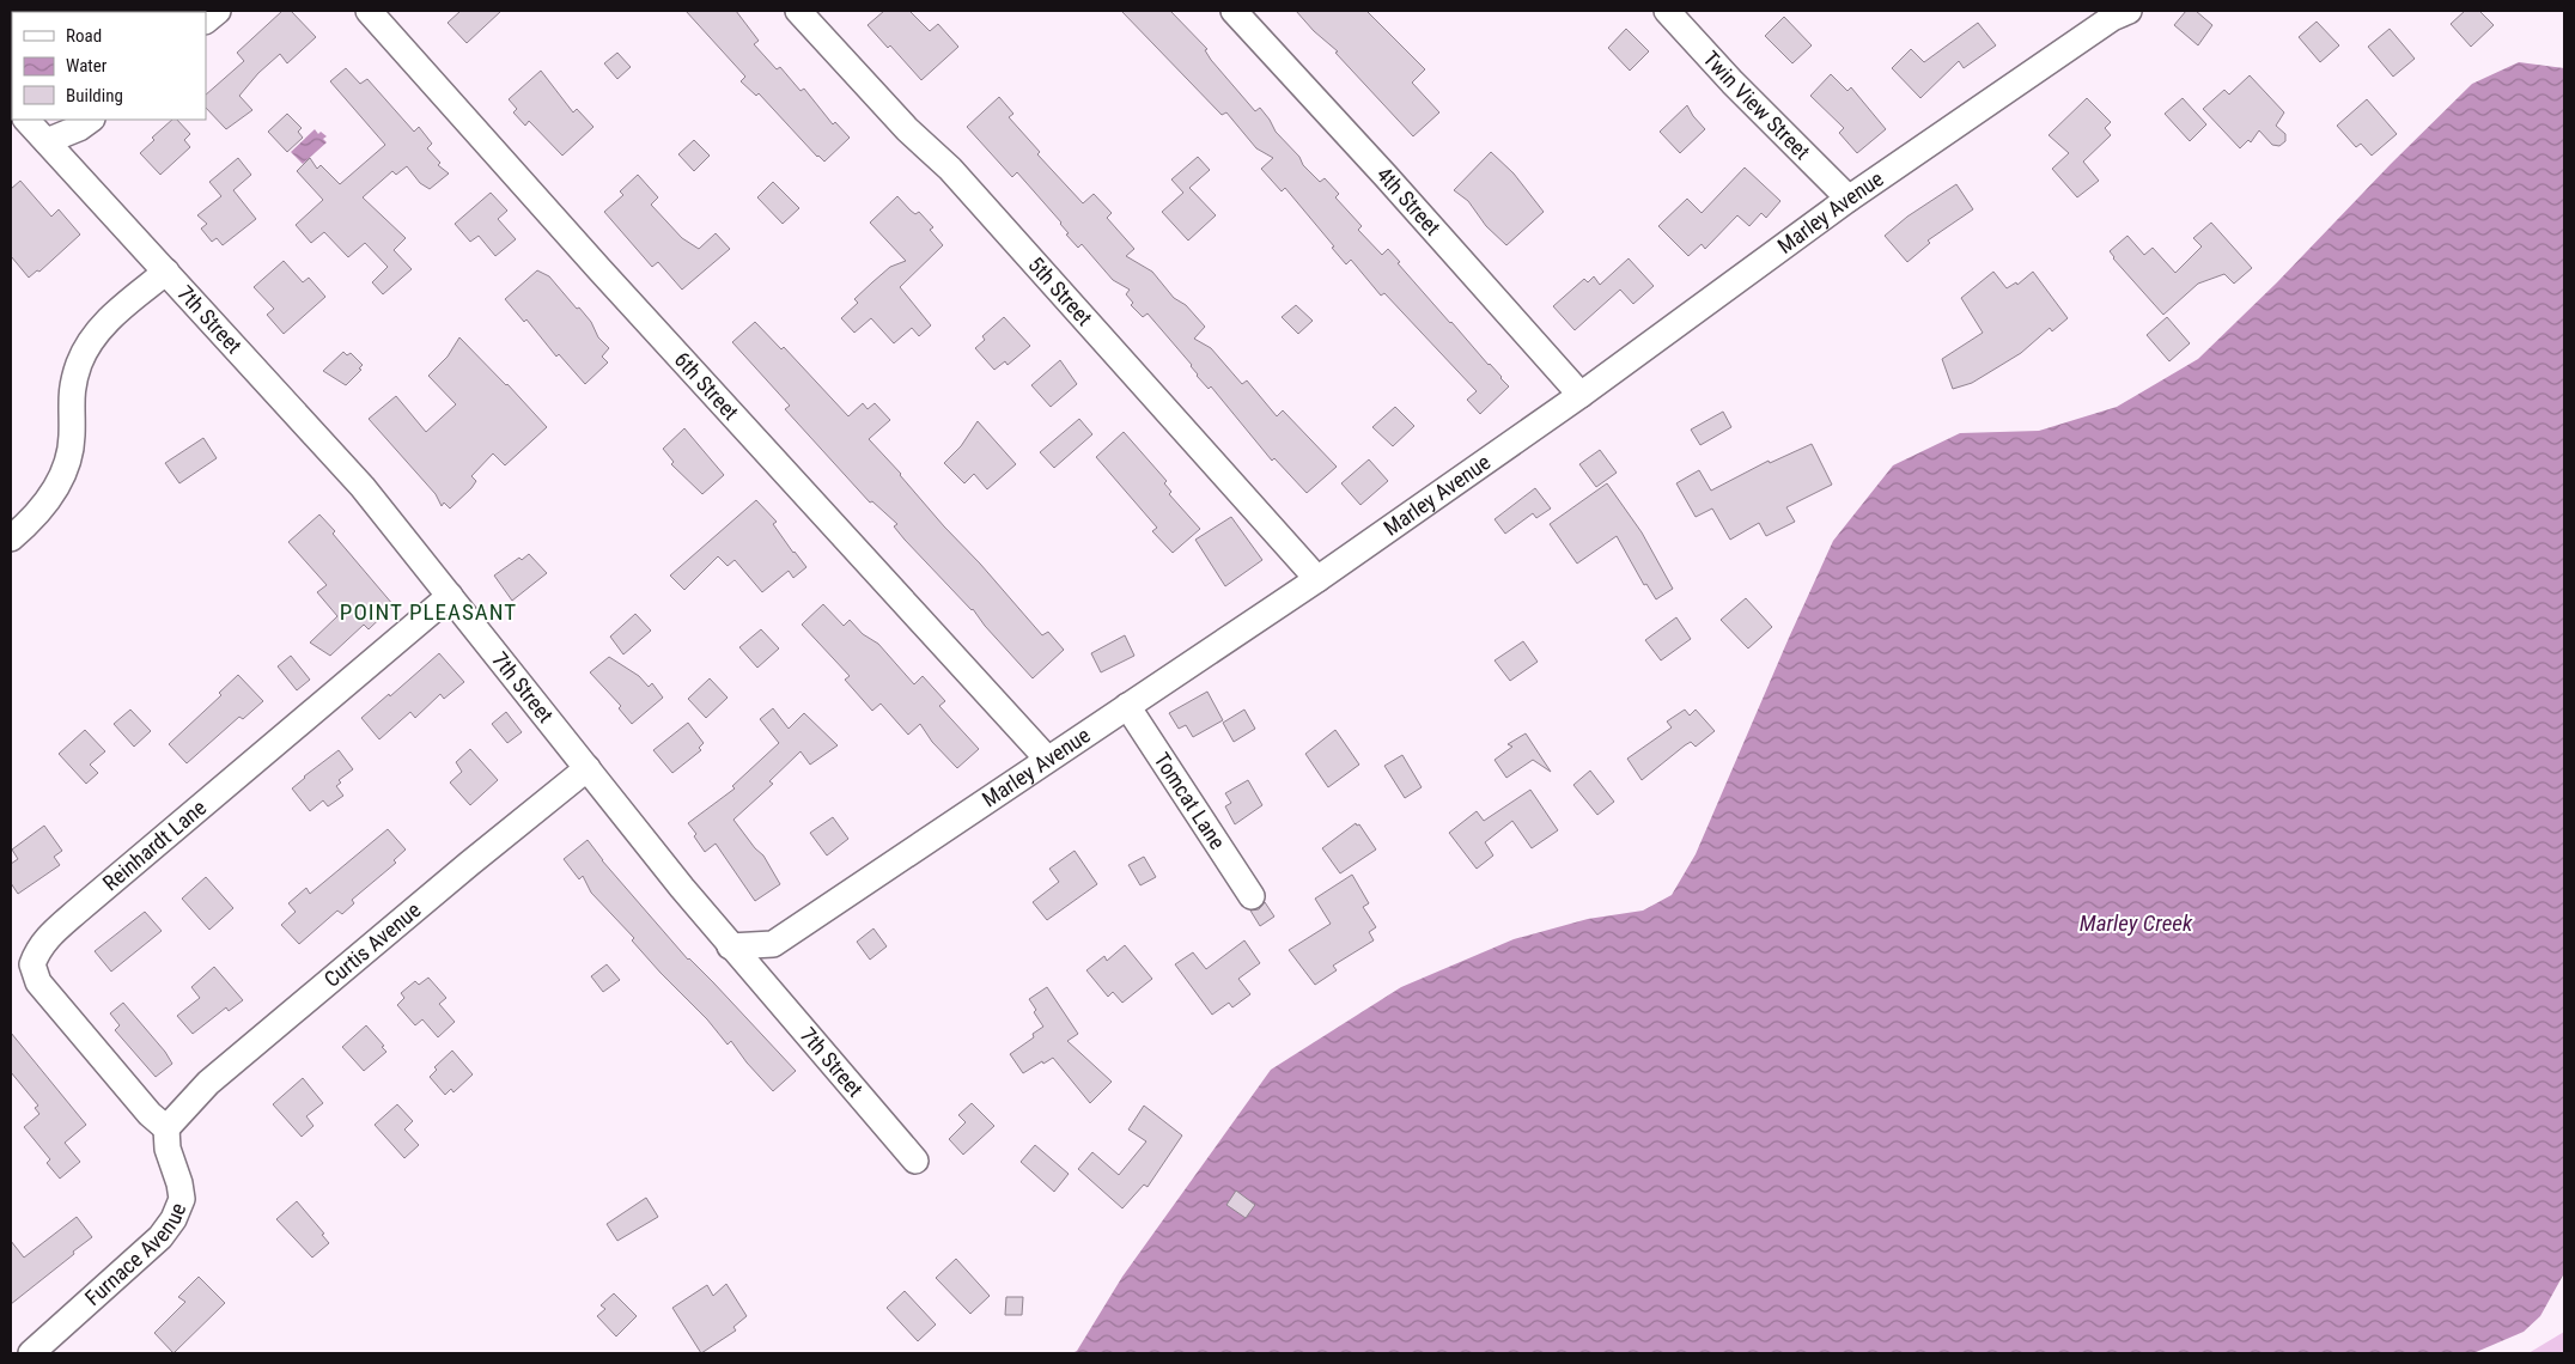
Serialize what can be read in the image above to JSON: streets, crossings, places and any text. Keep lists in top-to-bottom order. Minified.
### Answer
{"streets":{"street":["Twin View Street","4th Street","Marley Avenue","5th Street","7th Street","6th Street","Tomcat Lane","Reinhardt Lane","Curtis Avenue","Furnace Avenue"]},"crossings":[["Twin View Street","Marley Avenue"],["4th Street","Marley Avenue"],["Marley Avenue","5th Street"],["Marley Avenue","7th Street"],["Marley Avenue","6th Street"],["Marley Avenue","Tomcat Lane"],["7th Street","Reinhardt Lane"],["7th Street","Curtis Avenue"],["Reinhardt Lane","Curtis Avenue"],["Reinhardt Lane","Furnace Avenue"],["Curtis Avenue","Furnace Avenue"]],"districts":["POINT PLEASANT"],"water":["Marley Creek"],"legend":["Road","Water","Building"]}
